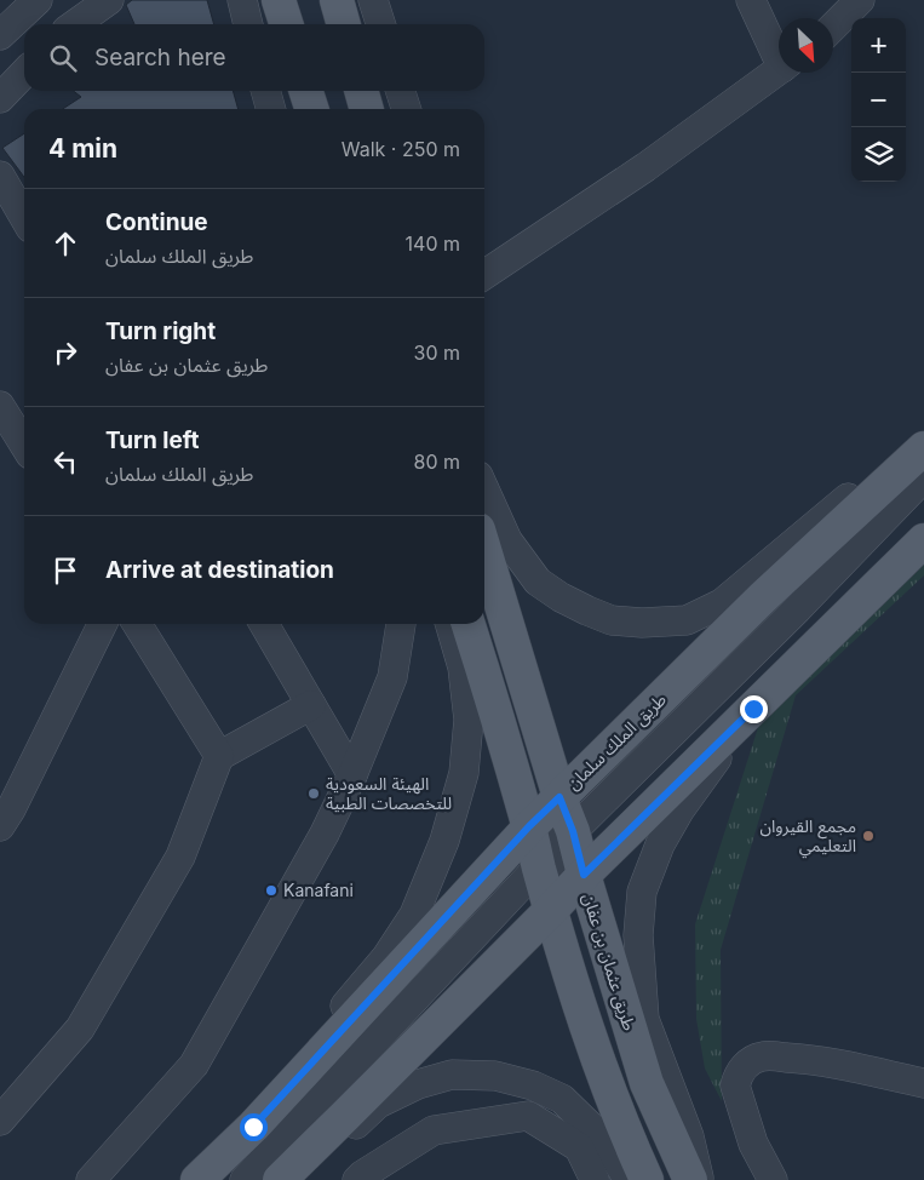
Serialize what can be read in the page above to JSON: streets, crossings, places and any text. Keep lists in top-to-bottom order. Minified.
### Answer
{"streets":{"main road":["طريق الملك سلمان","طريق عثمان بن عفان"]},"crossings":[["طريق الملك سلمان","طريق عثمان بن عفان"]],"places":["الهيئة السعودية للتخصصات الطبية","مجمع القيروان التعليمي","Kanafani"],"north":"bottom right","page":{"map_buttons":["+","−"],"search":"Search here","heading":["4 min","Walk · 250 m"],"list":[["Continue","طريق الملك سلمان","140 m"],["Turn right","طريق عثمان بن عفان","30 m"],["Turn left","طريق الملك سلمان","80 m"],"Arrive at destination"]}}
